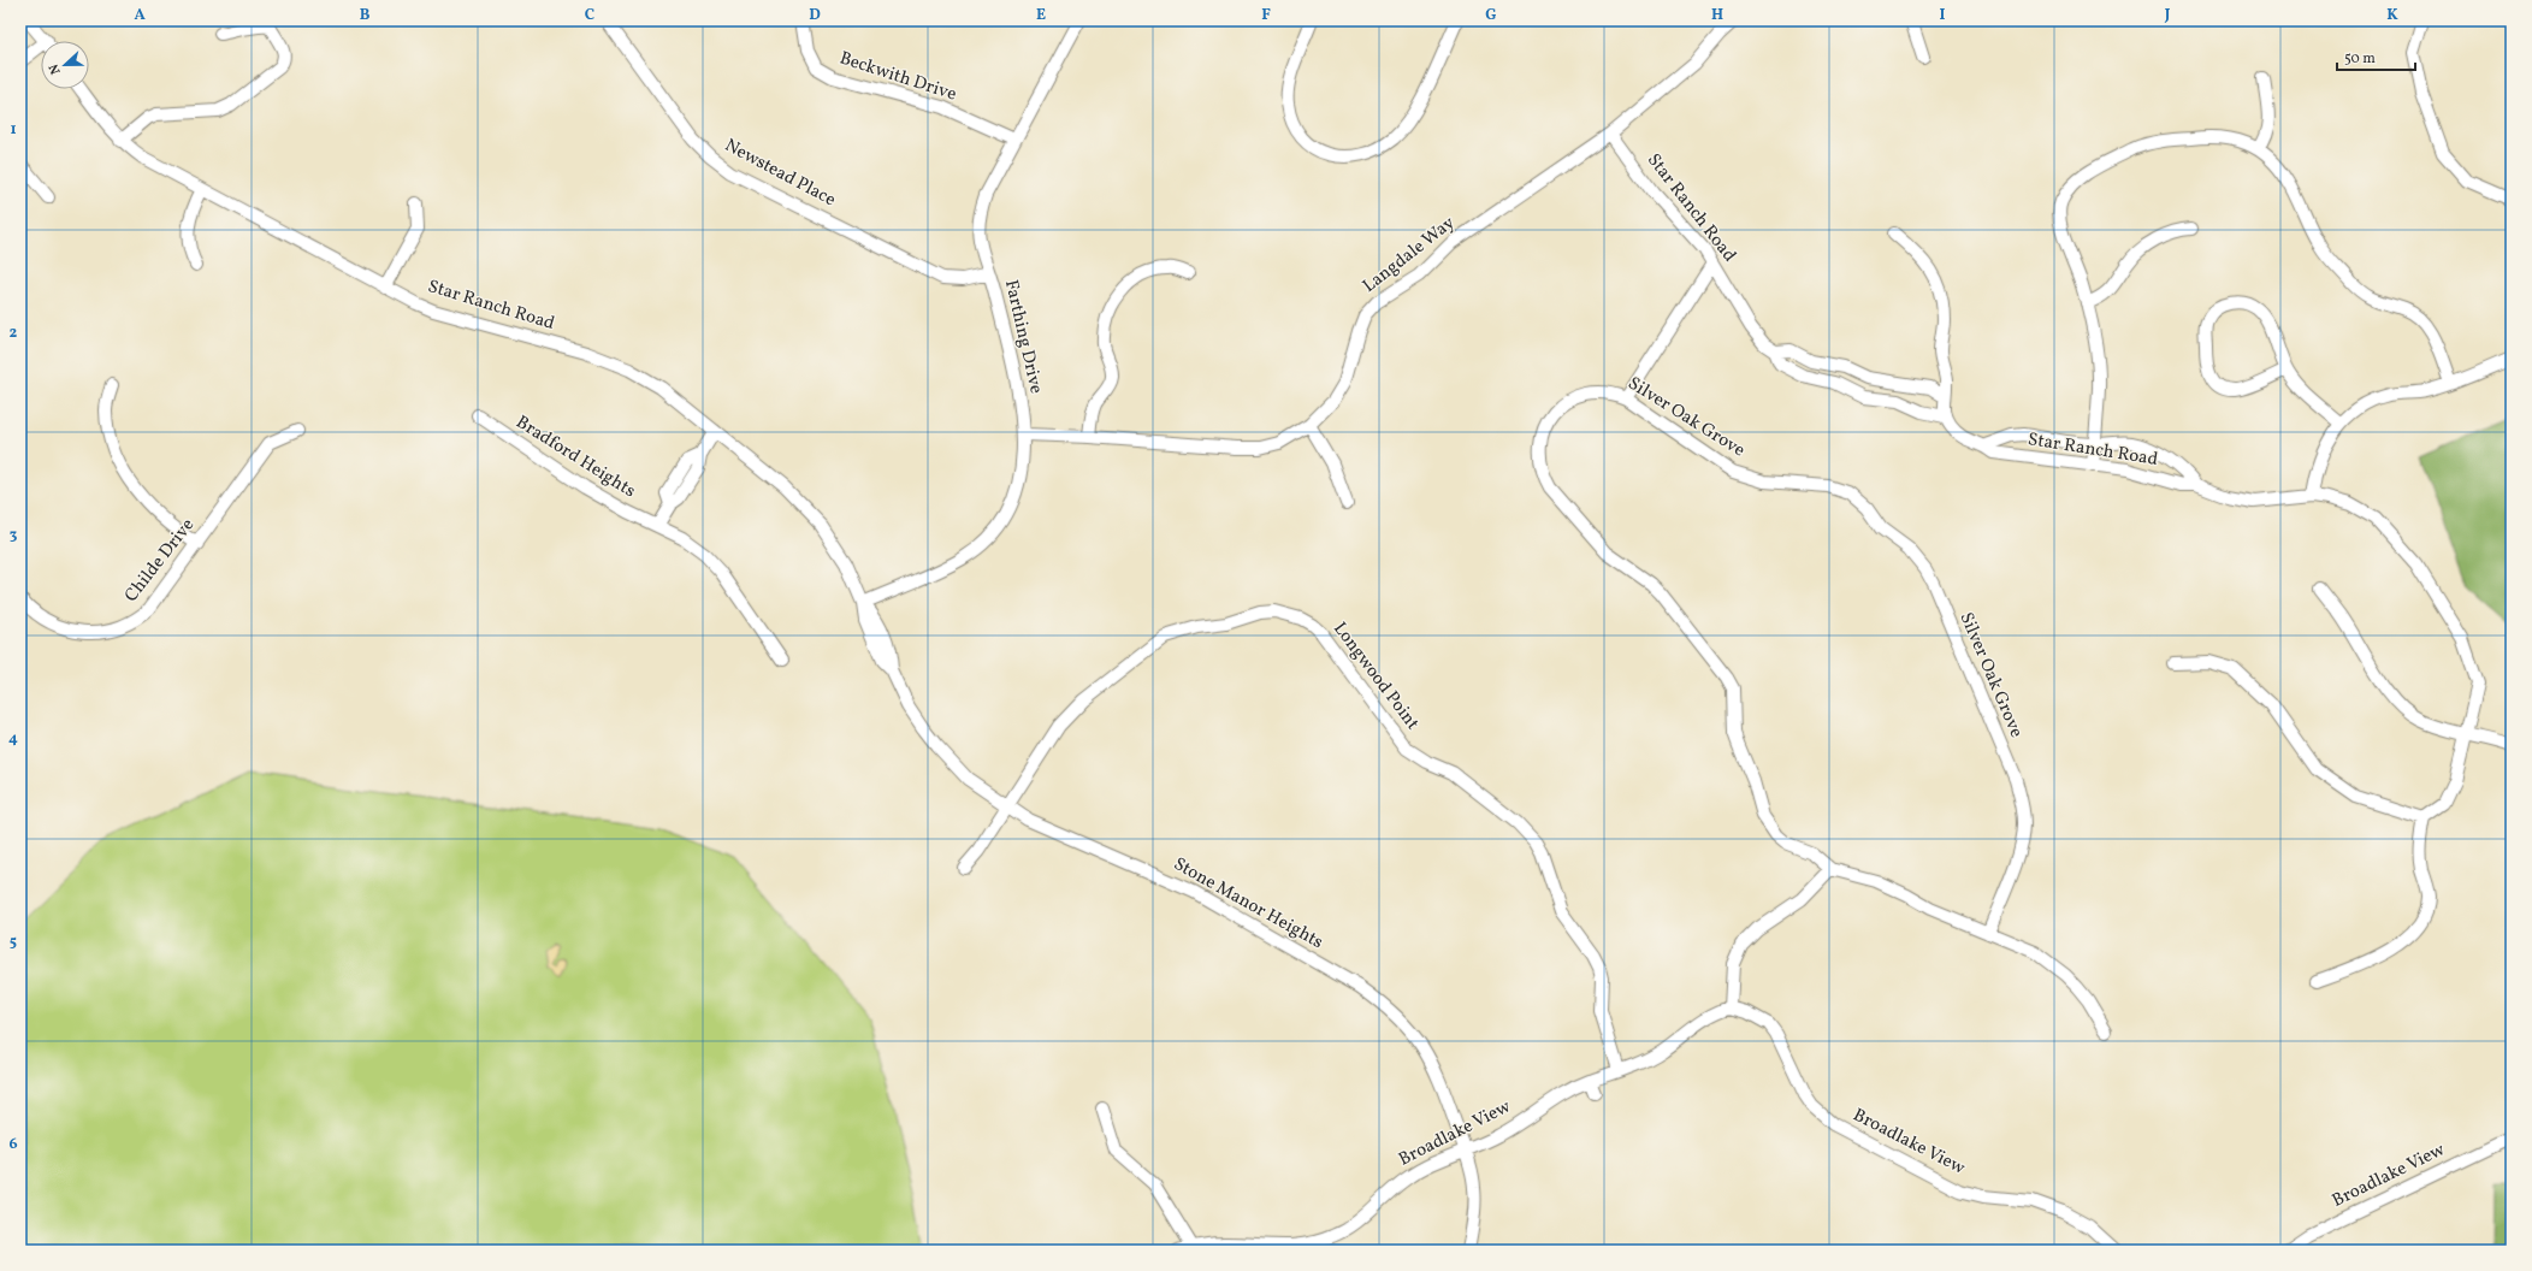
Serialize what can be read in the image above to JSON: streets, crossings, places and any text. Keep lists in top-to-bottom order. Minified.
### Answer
{"streets":{"street":["Beckwith Drive","Newstead Place","Star Ranch Road","Langdale Way","Farthing Drive","Silver Oak Grove","Bradford Heights","Childe Drive","Longwood Point","Stone Manor Heights","Broadlake View"]},"crossings":[["Beckwith Drive","Farthing Drive"],["Newstead Place","Farthing Drive"],["Star Ranch Road","Langdale Way"],["Star Ranch Road","Farthing Drive"],["Star Ranch Road","Stone Manor Heights"],["Langdale Way","Farthing Drive"],["Farthing Drive","Stone Manor Heights"],["Longwood Point","Stone Manor Heights"],["Longwood Point","Broadlake View"],["Stone Manor Heights","Broadlake View"]],"scale_bar":"50 m","north":"left","grid":{"columns":["A","B","C","D","E","F","G","H","I","J","K"],"rows":["1","2","3","4","5","6"]}}
